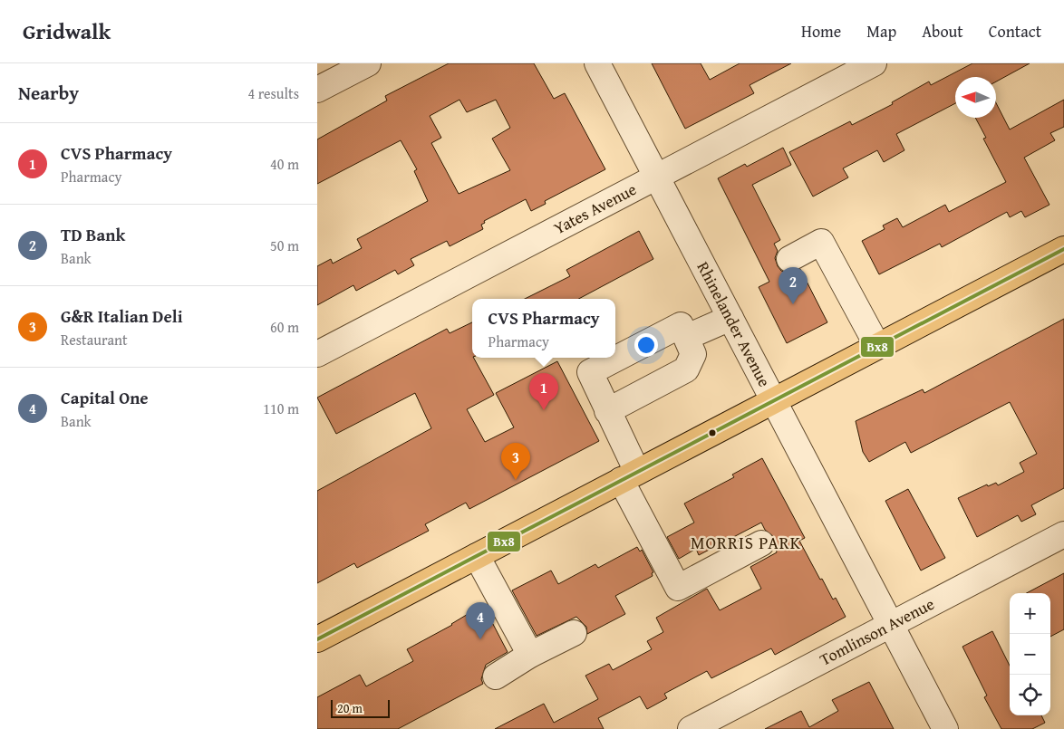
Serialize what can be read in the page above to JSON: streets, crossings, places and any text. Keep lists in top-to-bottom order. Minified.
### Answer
{"streets":{"street":["Yates Avenue","Rhinelander Avenue","Tomlinson Avenue"]},"crossings":[["Yates Avenue","Rhinelander Avenue"],["Rhinelander Avenue","Tomlinson Avenue"]],"districts":["MORRIS PARK"],"lines":["transit line Bx8"],"scale_bar":"20 m","north":"left","page":{"header":"Gridwalk","nav":["Home","Map","About","Contact"],"heading":["Nearby","4 results"],"list":[{"mark":"1","name":"CVS Pharmacy","note":"Pharmacy","value":"40 m"},{"mark":"2","name":"TD Bank","note":"Bank","value":"50 m"},{"mark":"3","name":"G&R Italian Deli","note":"Restaurant","value":"60 m"},{"mark":"4","name":"Capital One","note":"Bank","value":"110 m"}],"pins":["2","1","3","4"],"popup":["CVS Pharmacy","Pharmacy"],"map_buttons":["+","−"],"scale":"20 m"}}
